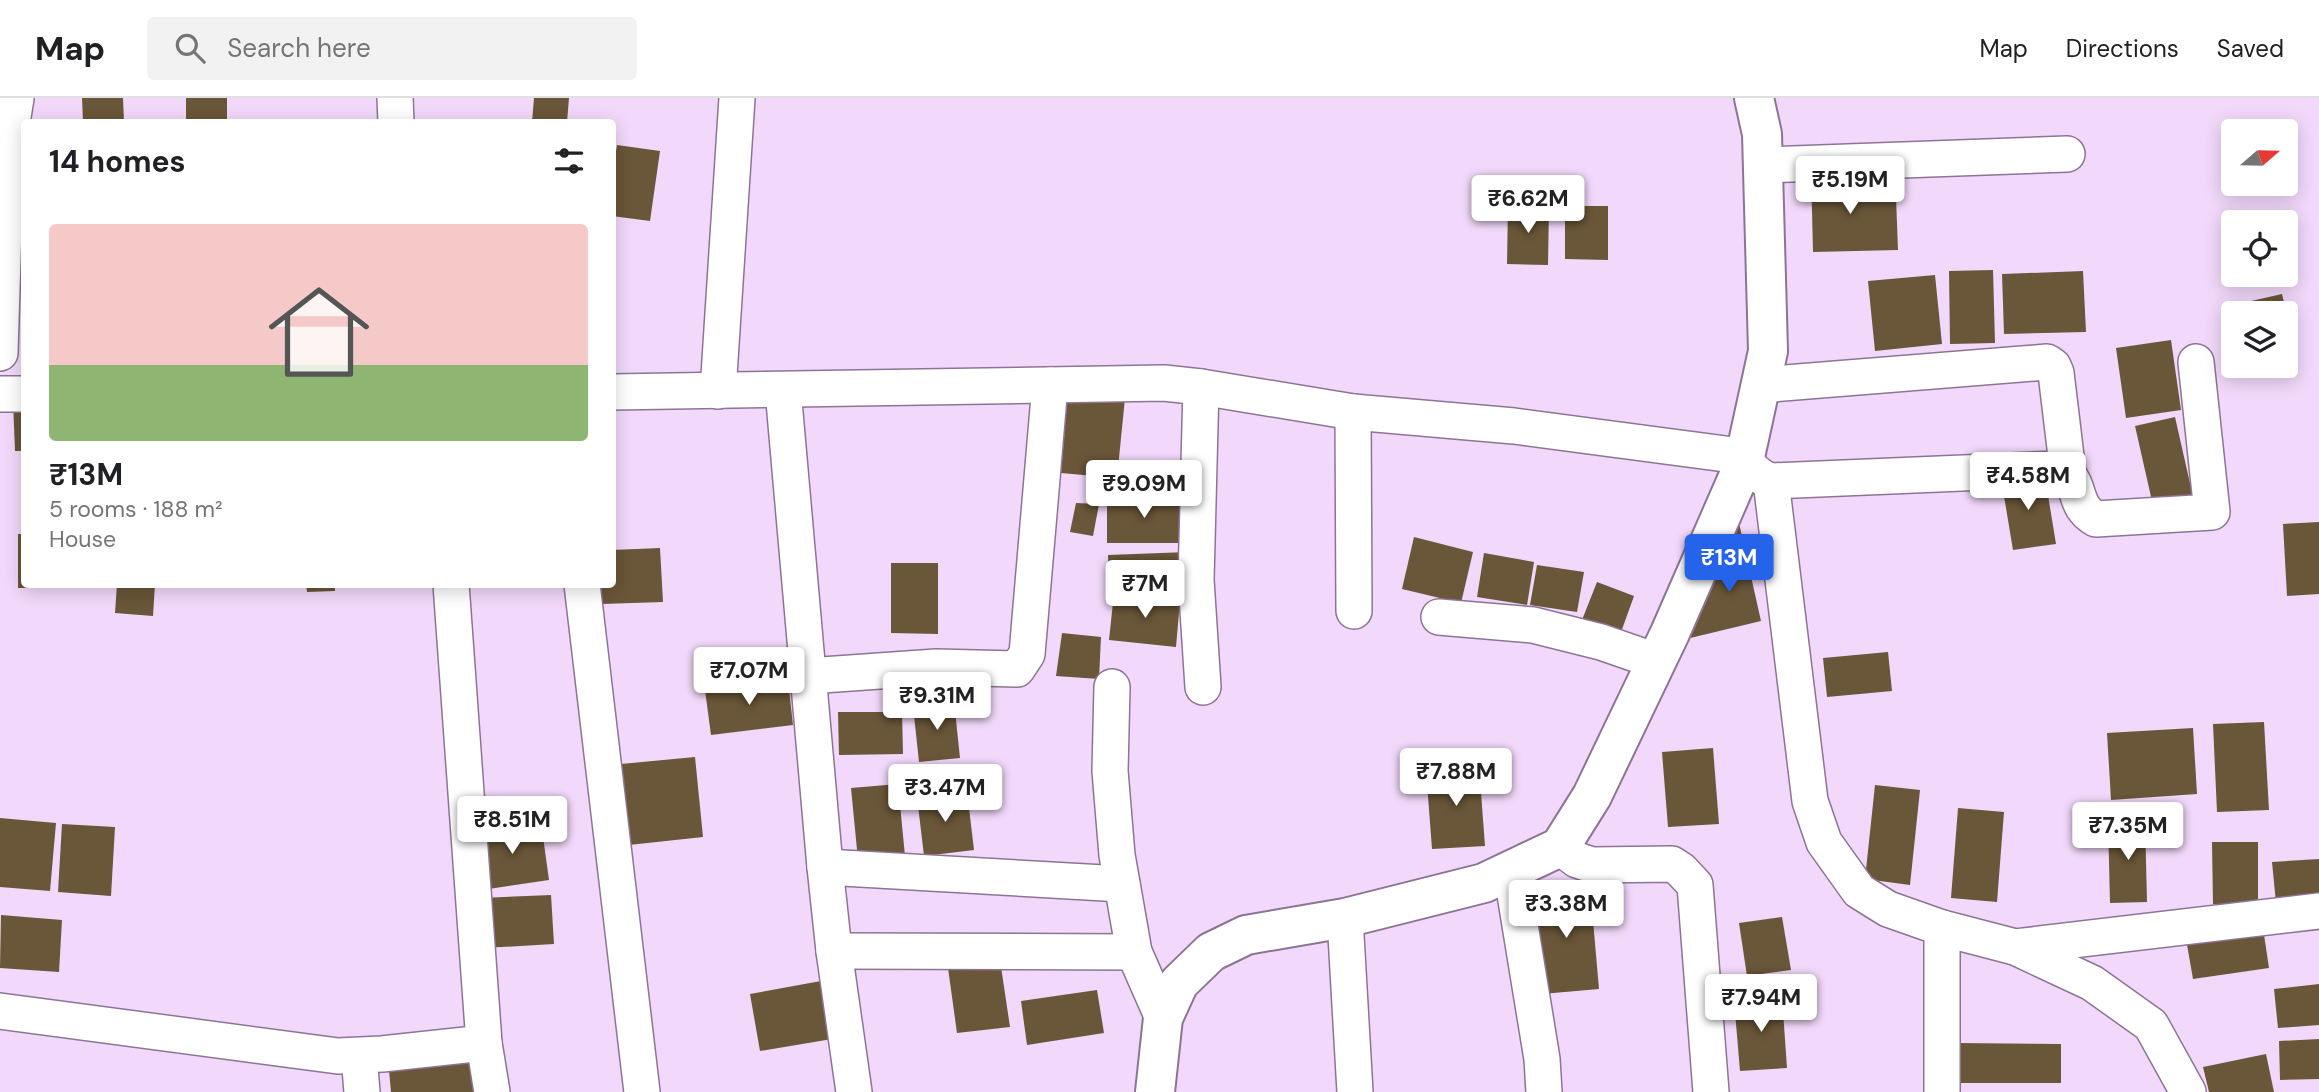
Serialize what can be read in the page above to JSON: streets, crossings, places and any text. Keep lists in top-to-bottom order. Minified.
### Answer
{"north":"right","page":{"header":"Map","search":"Search here","nav":["Map","Directions","Saved"],"heading":"14 homes","price":["₹5.19M","₹6.62M","₹4.58M","₹9.09M","₹13M","₹7M","₹7.07M","₹9.31M","₹7.88M","₹3.47M","₹8.51M","₹7.35M","₹3.38M","₹7.94M"],"list":[{"name":"₹13M","note":"5 rooms · 188 m² · House"}]}}
